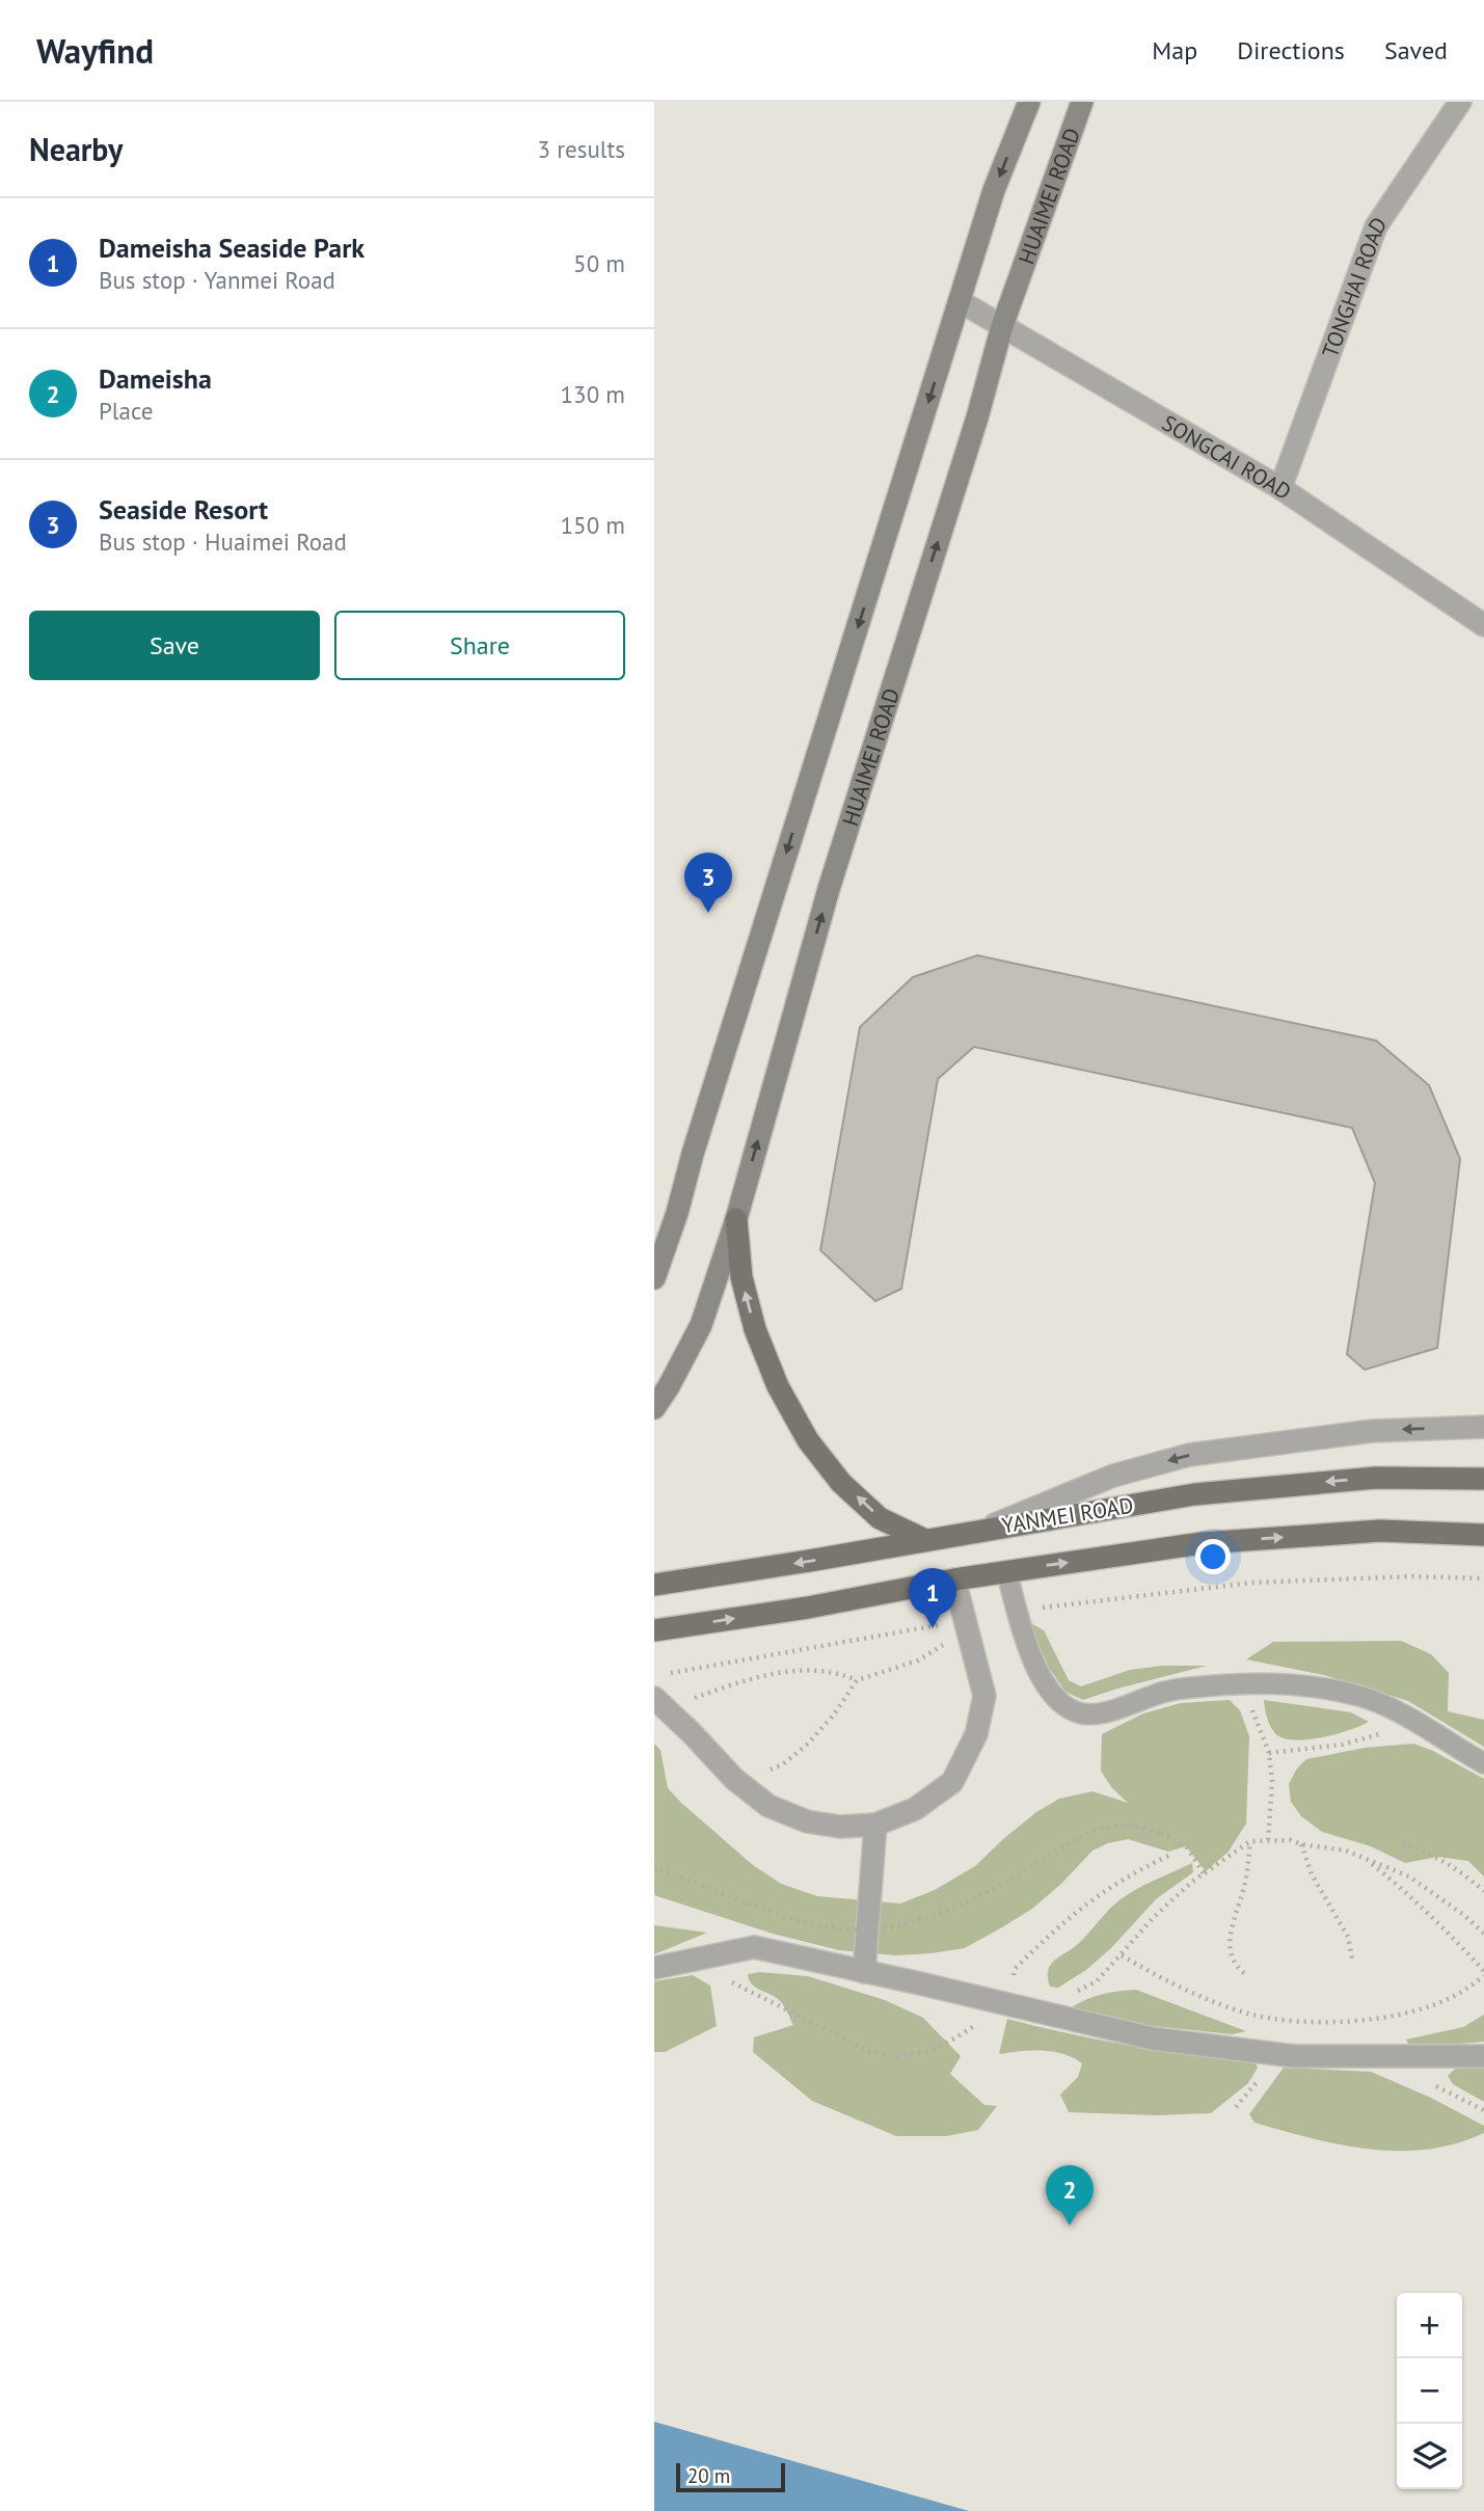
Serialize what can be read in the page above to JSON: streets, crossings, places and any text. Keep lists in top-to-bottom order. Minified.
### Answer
{"streets":{"main road":["HUAIMEI ROAD","YANMEI ROAD"],"street":["TONGHAI ROAD","SONGCAI ROAD"]},"crossings":[["HUAIMEI ROAD","SONGCAI ROAD"],["TONGHAI ROAD","SONGCAI ROAD"]],"scale_bar":"20 m","page":{"header":"Wayfind","nav":["Map","Directions","Saved"],"heading":["Nearby","3 results"],"list":[{"mark":"1","name":"Dameisha Seaside Park","note":"Bus stop · Yanmei Road","value":"50 m"},{"mark":"2","name":"Dameisha","note":"Place","value":"130 m"},{"mark":"3","name":"Seaside Resort","note":"Bus stop · Huaimei Road","value":"150 m"}],"buttons":["Save","Share"],"pins":["3","1","2"],"map_buttons":["+","−"],"scale":"20 m"}}
